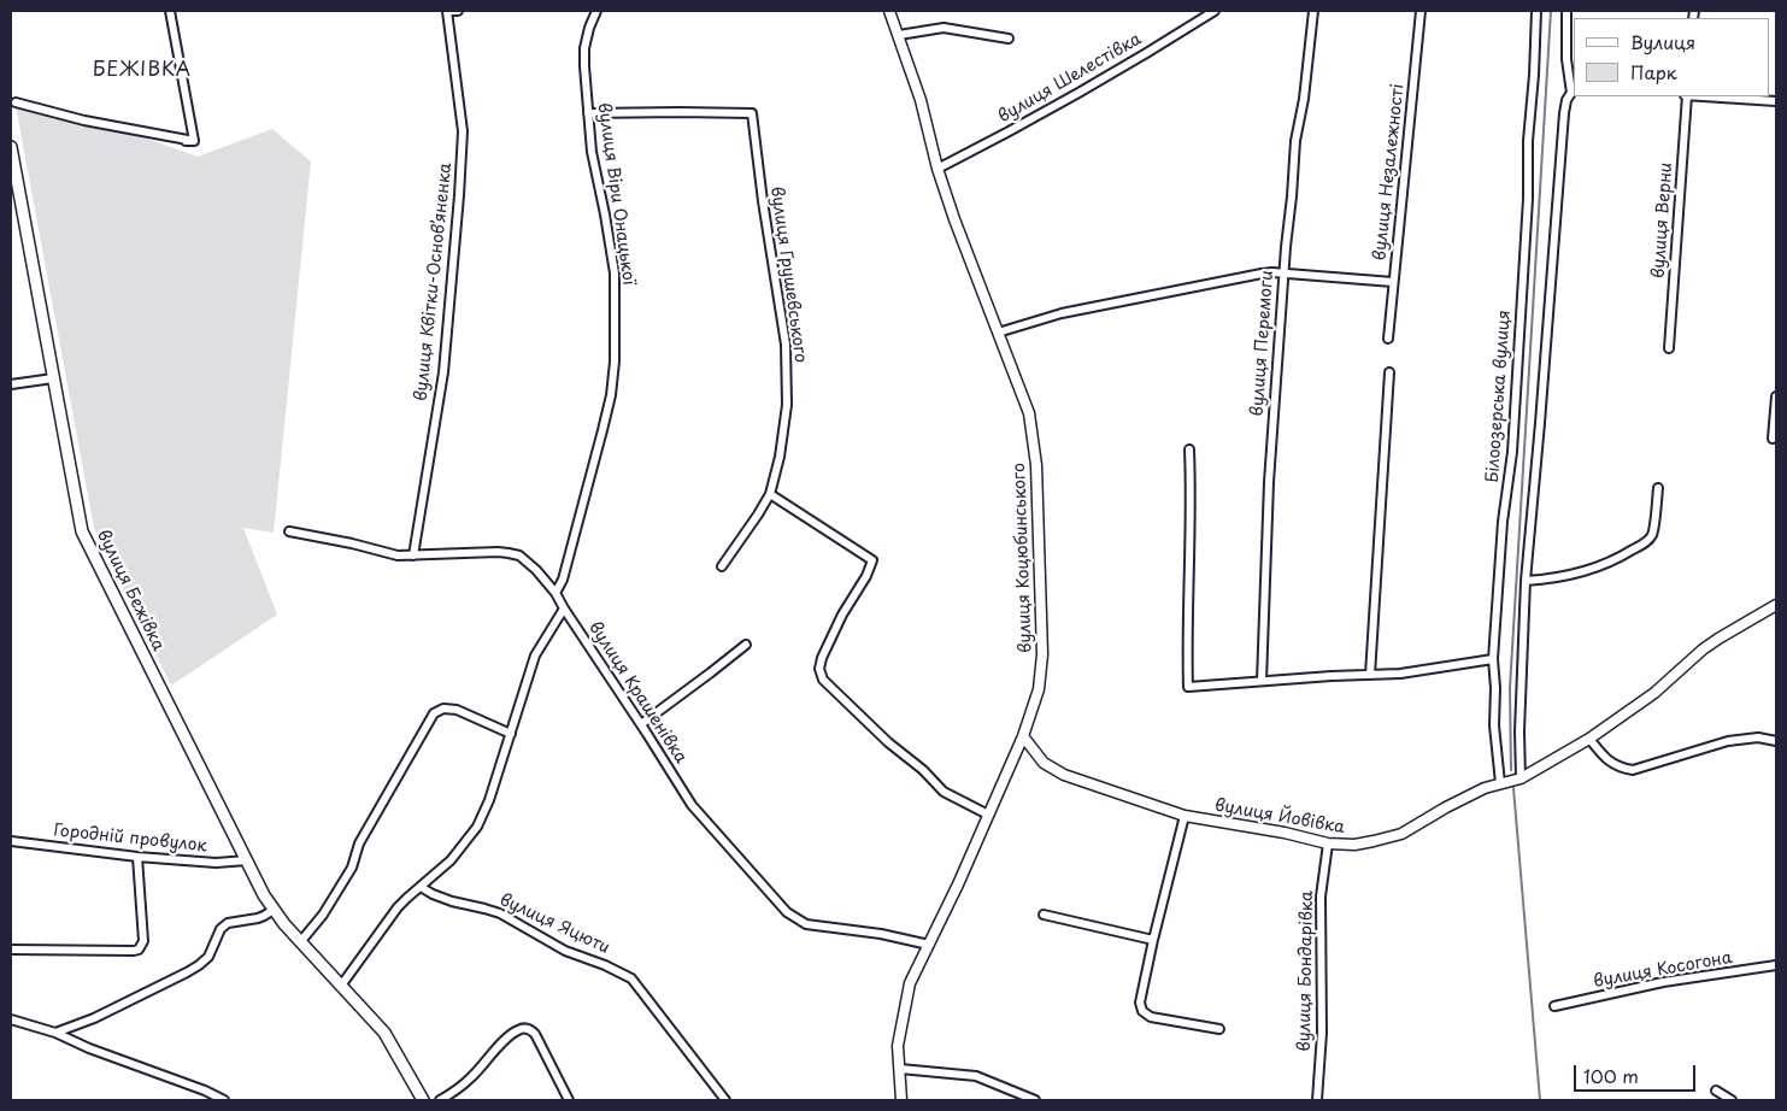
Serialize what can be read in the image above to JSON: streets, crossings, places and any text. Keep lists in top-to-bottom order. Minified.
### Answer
{"streets":{"main road":["вулиця Бежівка"],"street":["вулиця Шелестівка","вулиця Незалежності","вулиця Віри Онацької","вулиця Верни","вулиця Грушевського","вулиця Квітки-Основʼяненка","вулиця Перемоги","Білоозерська вулиця","вулиця Коцюбинського","вулиця Крашенівка","вулиця Йовівка","Городній провулок","вулиця Яцюти","вулиця Косогона","вулиця Бондарівка"]},"crossings":[["вулиця Шелестівка","вулиця Коцюбинського"],["вулиця Віри Онацької","вулиця Грушевського"],["вулиця Віри Онацької","вулиця Крашенівка"],["вулиця Квітки-Основʼяненка","вулиця Крашенівка"],["Білоозерська вулиця","вулиця Йовівка"],["вулиця Коцюбинського","вулиця Крашенівка"],["вулиця Коцюбинського","вулиця Йовівка"],["вулиця Бежівка","Городній провулок"],["вулиця Йовівка","вулиця Бондарівка"]],"districts":["БЕЖІВКА"],"legend":["Вулиця","Парк"],"scale_bar":"100 m"}
